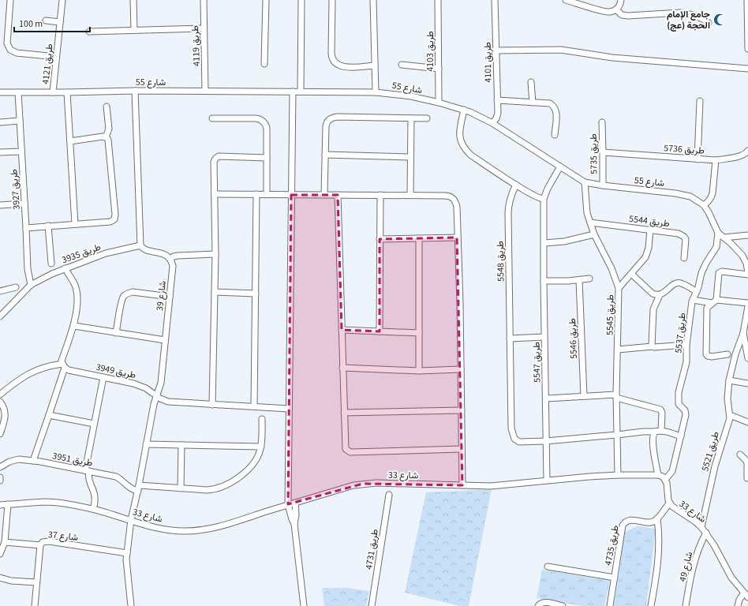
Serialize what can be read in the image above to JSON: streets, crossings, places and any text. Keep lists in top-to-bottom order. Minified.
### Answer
{"streets":{"street":["طريق 4119","طريق 4103","طريق 4101","طريق 4121","شارع 55","طريق 5736","طريق 5735","طريق 3927","طريق 5544","طريق 3935","طريق 5548","شارع 39","طريق 5545","طريق 5537","طريق 5546","طريق 5547","طريق 3949","طريق 5521","طريق 3951","شارع 33","شارع 37","طريق 4735","طريق 4731","شارع 49"]},"crossings":[["طريق 4119","شارع 55"],["طريق 4103","شارع 55"],["طريق 4101","شارع 55"],["طريق 4121","شارع 55"],["شارع 55","طريق 5736"],["شارع 55","طريق 5735"],["شارع 55","طريق 3927"],["شارع 55","طريق 5545"],["شارع 55","طريق 5537"],["شارع 55","طريق 5547"],["طريق 5736","طريق 5735"],["طريق 3927","طريق 3935"],["طريق 5544","طريق 5545"],["طريق 5548","طريق 5547"],["شارع 39","طريق 3949"],["شارع 39","طريق 3951"],["شارع 39","شارع 33"],["شارع 39","شارع 37"],["طريق 5545","شارع 33"],["طريق 5537","شارع 33"],["طريق 5547","شارع 33"],["طريق 5521","شارع 33"],["شارع 33","شارع 49"]],"places":{"mosque":["جامع الإمام الحجة (عج)"]},"scale_bar":"100 m"}
